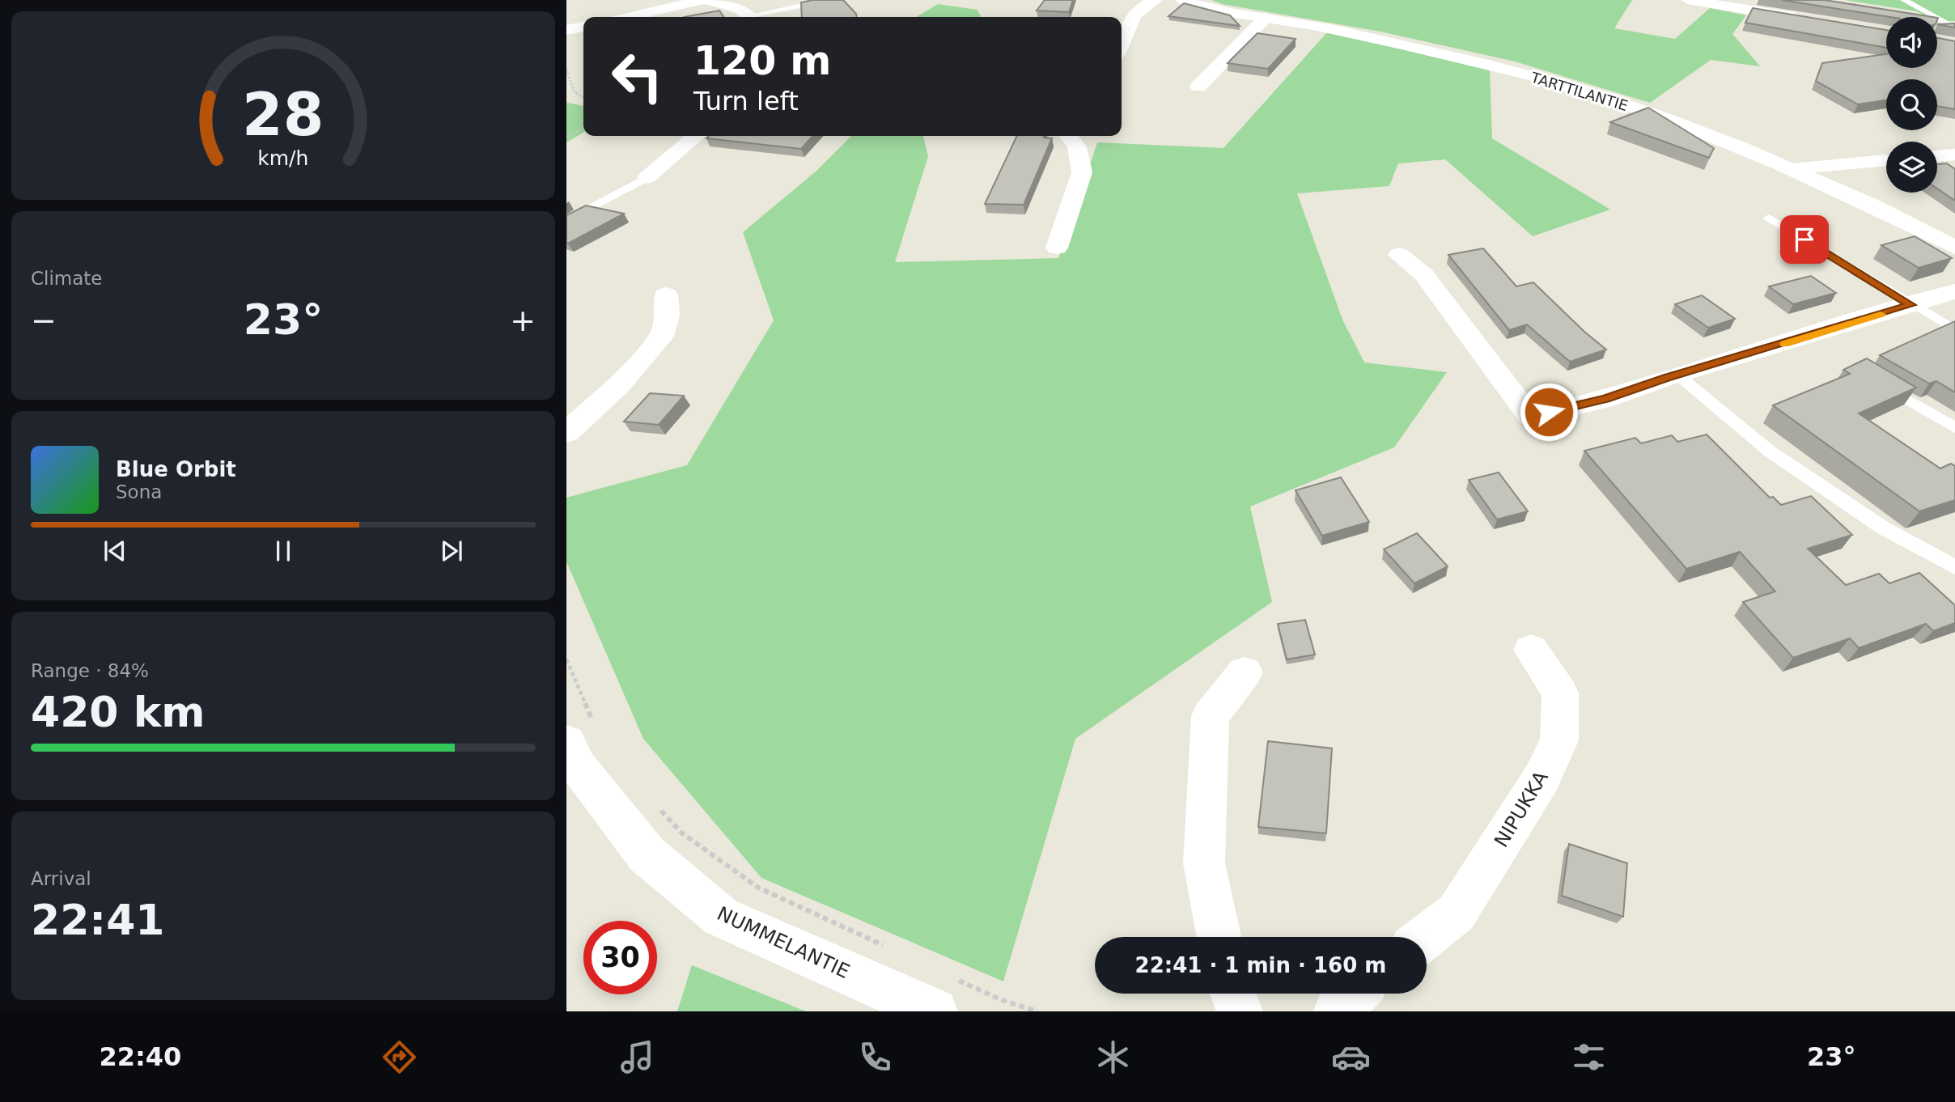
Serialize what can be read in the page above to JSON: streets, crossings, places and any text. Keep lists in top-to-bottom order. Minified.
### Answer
{"streets":{"street":["TARTTILANTIE","NIPUKKA","NUMMELANTIE"]},"page":{"turn":["120 m","Turn left"],"tile":["Climate",["Range · 84%","420 km"],["Arrival","22:41"]],"heat":["−","23°","+"],"song":["Blue Orbit","Sona"],"limit":"30","trip":"22:41 · 1 min · 160 m","tabs":["22:40","23°"],"gauge":["28","km/h"]}}
